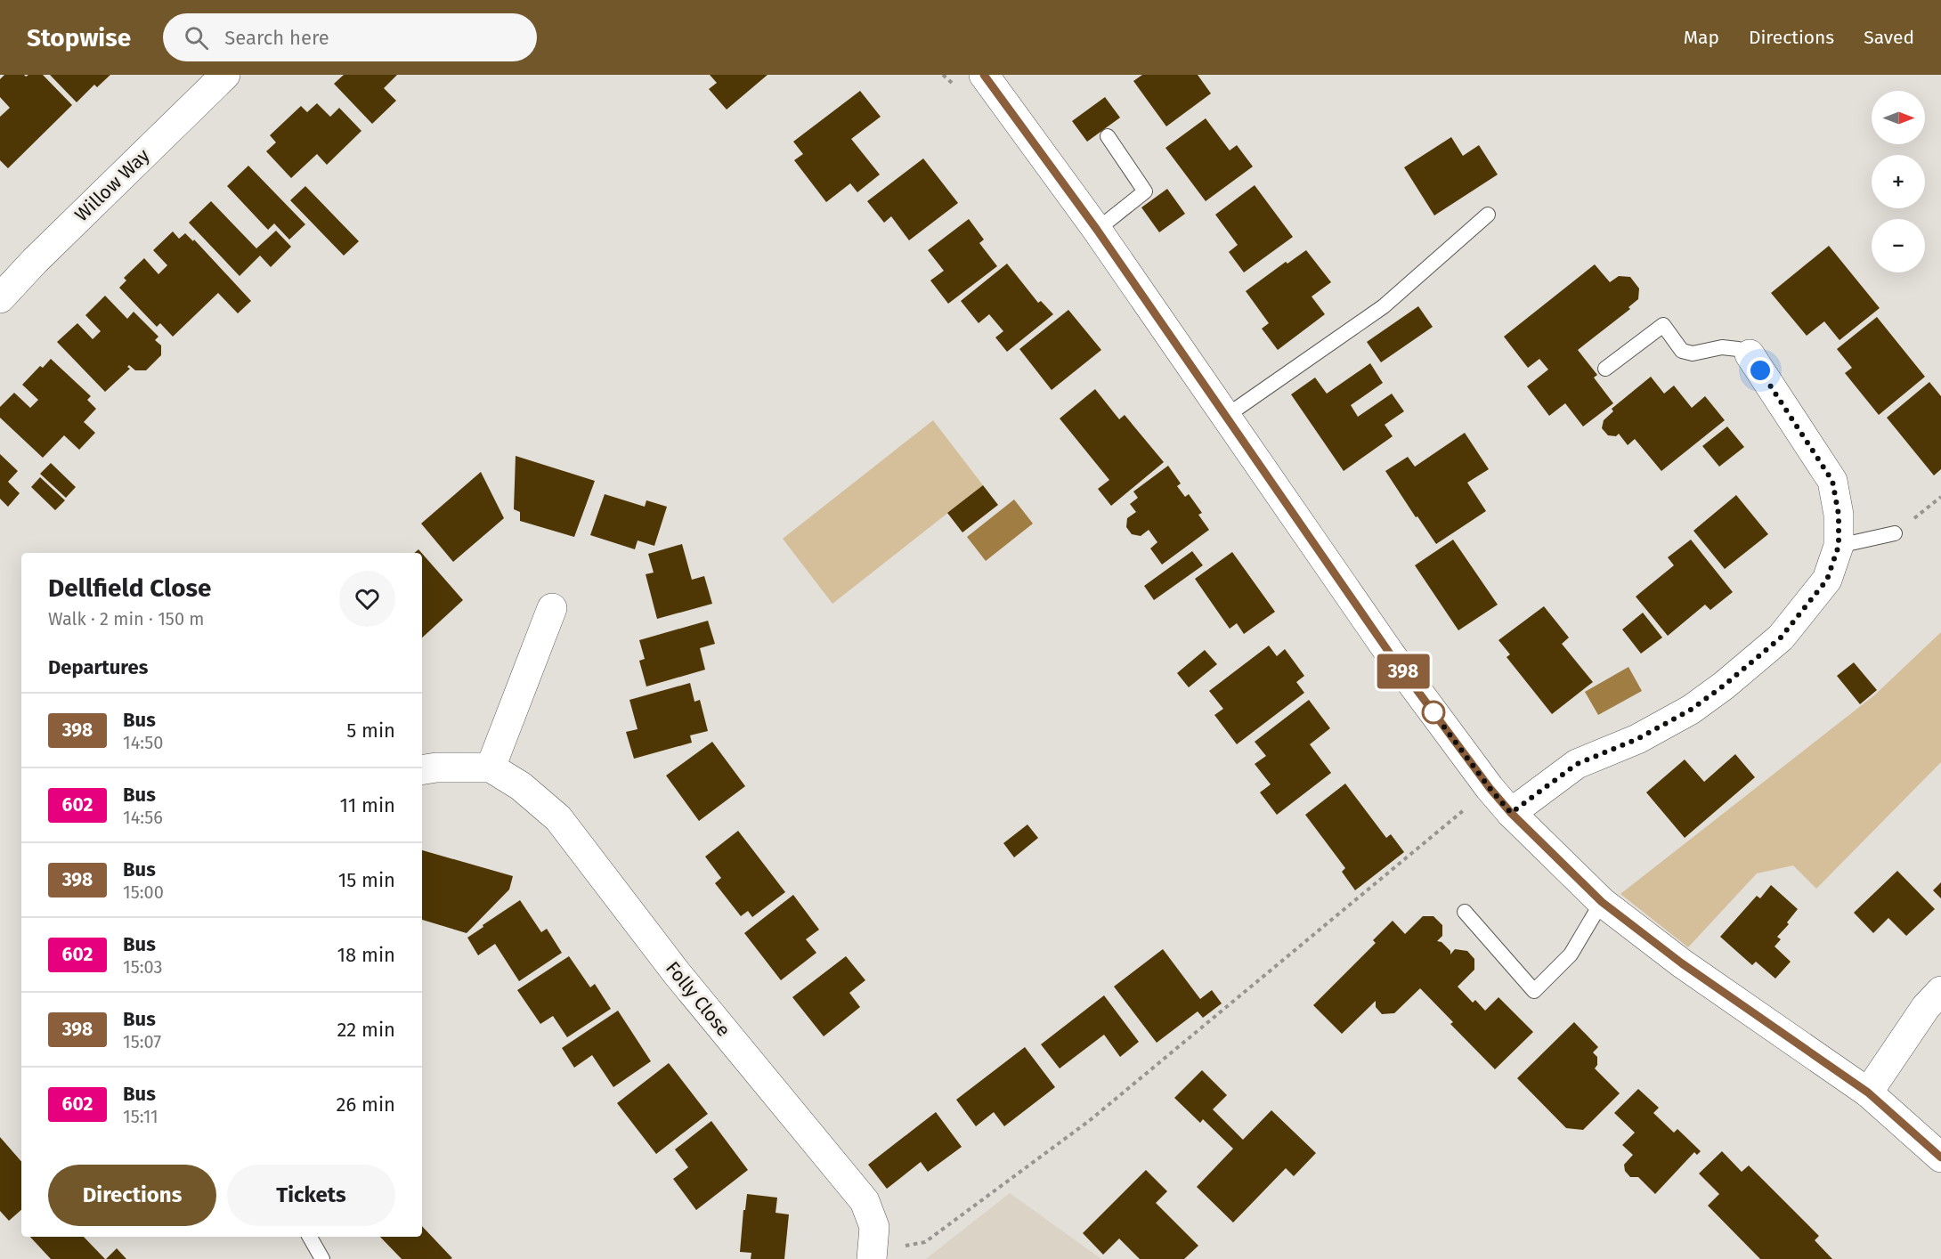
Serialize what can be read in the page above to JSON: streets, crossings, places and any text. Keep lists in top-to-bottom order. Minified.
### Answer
{"streets":{"street":["Willow Way","Folly Close"]},"lines":["bus line 398"],"north":"right","page":{"header":"Stopwise","search":"Search here","nav":["Map","Directions","Saved"],"on_map":"398","map_buttons":["+","−"],"heading":[["Dellfield Close","Walk · 2 min · 150 m"],"Departures"],"list":[{"mark":"398","name":"Bus","note":"14:50","value":"5 min"},{"mark":"602","name":"Bus","note":"14:56","value":"11 min"},{"mark":"398","name":"Bus","note":"15:00","value":"15 min"},{"mark":"602","name":"Bus","note":"15:03","value":"18 min"},{"mark":"398","name":"Bus","note":"15:07","value":"22 min"},{"mark":"602","name":"Bus","note":"15:11","value":"26 min"}],"buttons":["Directions","Tickets"]}}
